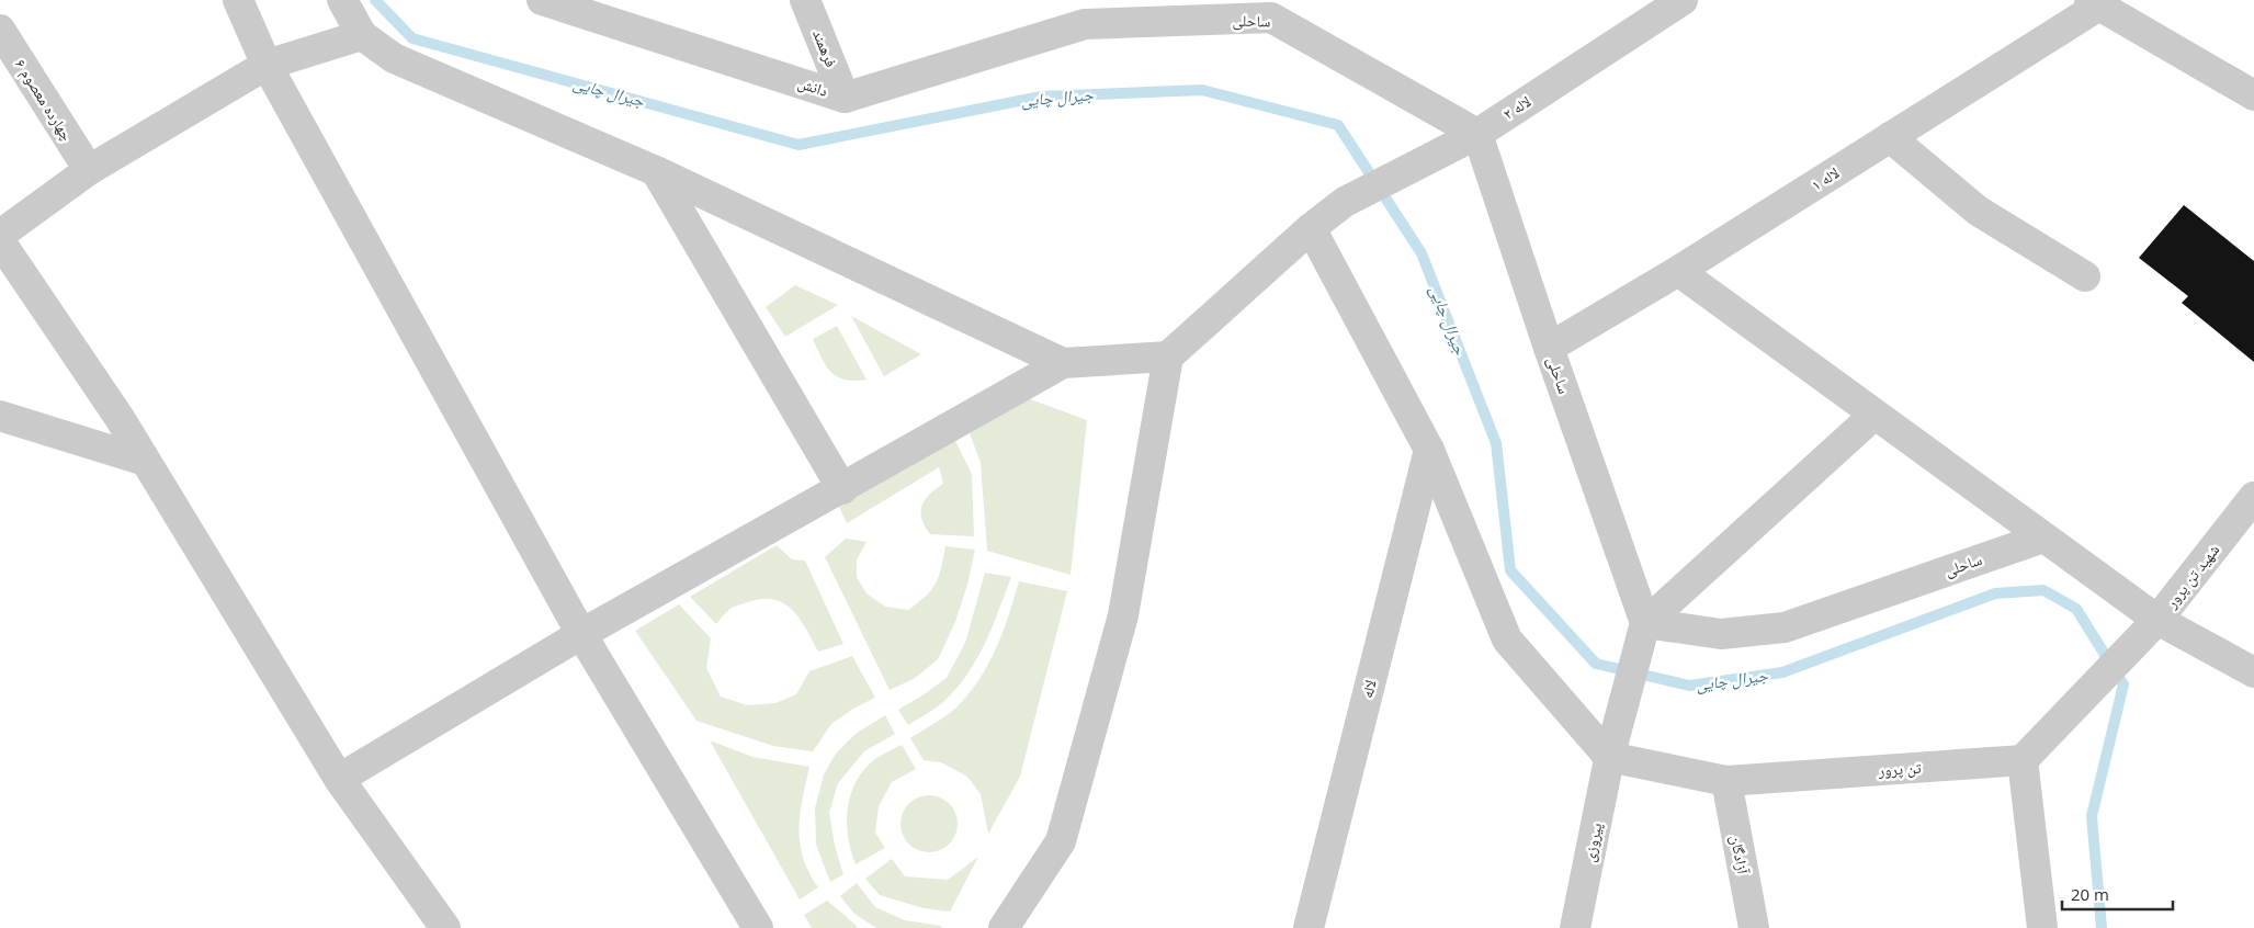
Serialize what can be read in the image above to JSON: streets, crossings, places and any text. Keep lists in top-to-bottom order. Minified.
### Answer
{"streets":{"street":["ساحلی","فرهمند","دانش","چهارده معصوم ۶","لاله ۲","لاله ۱","شهید تن پرور","لاله","تن پرور","پیروزی","آزادگان"]},"crossings":[["ساحلی","دانش"],["ساحلی","لاله ۲"],["ساحلی","لاله ۱"],["ساحلی","پیروزی"],["فرهمند","دانش"],["تن پرور","پیروزی"],["تن پرور","آزادگان"]],"water":["جیرال چایی"],"scale_bar":"20 m"}
